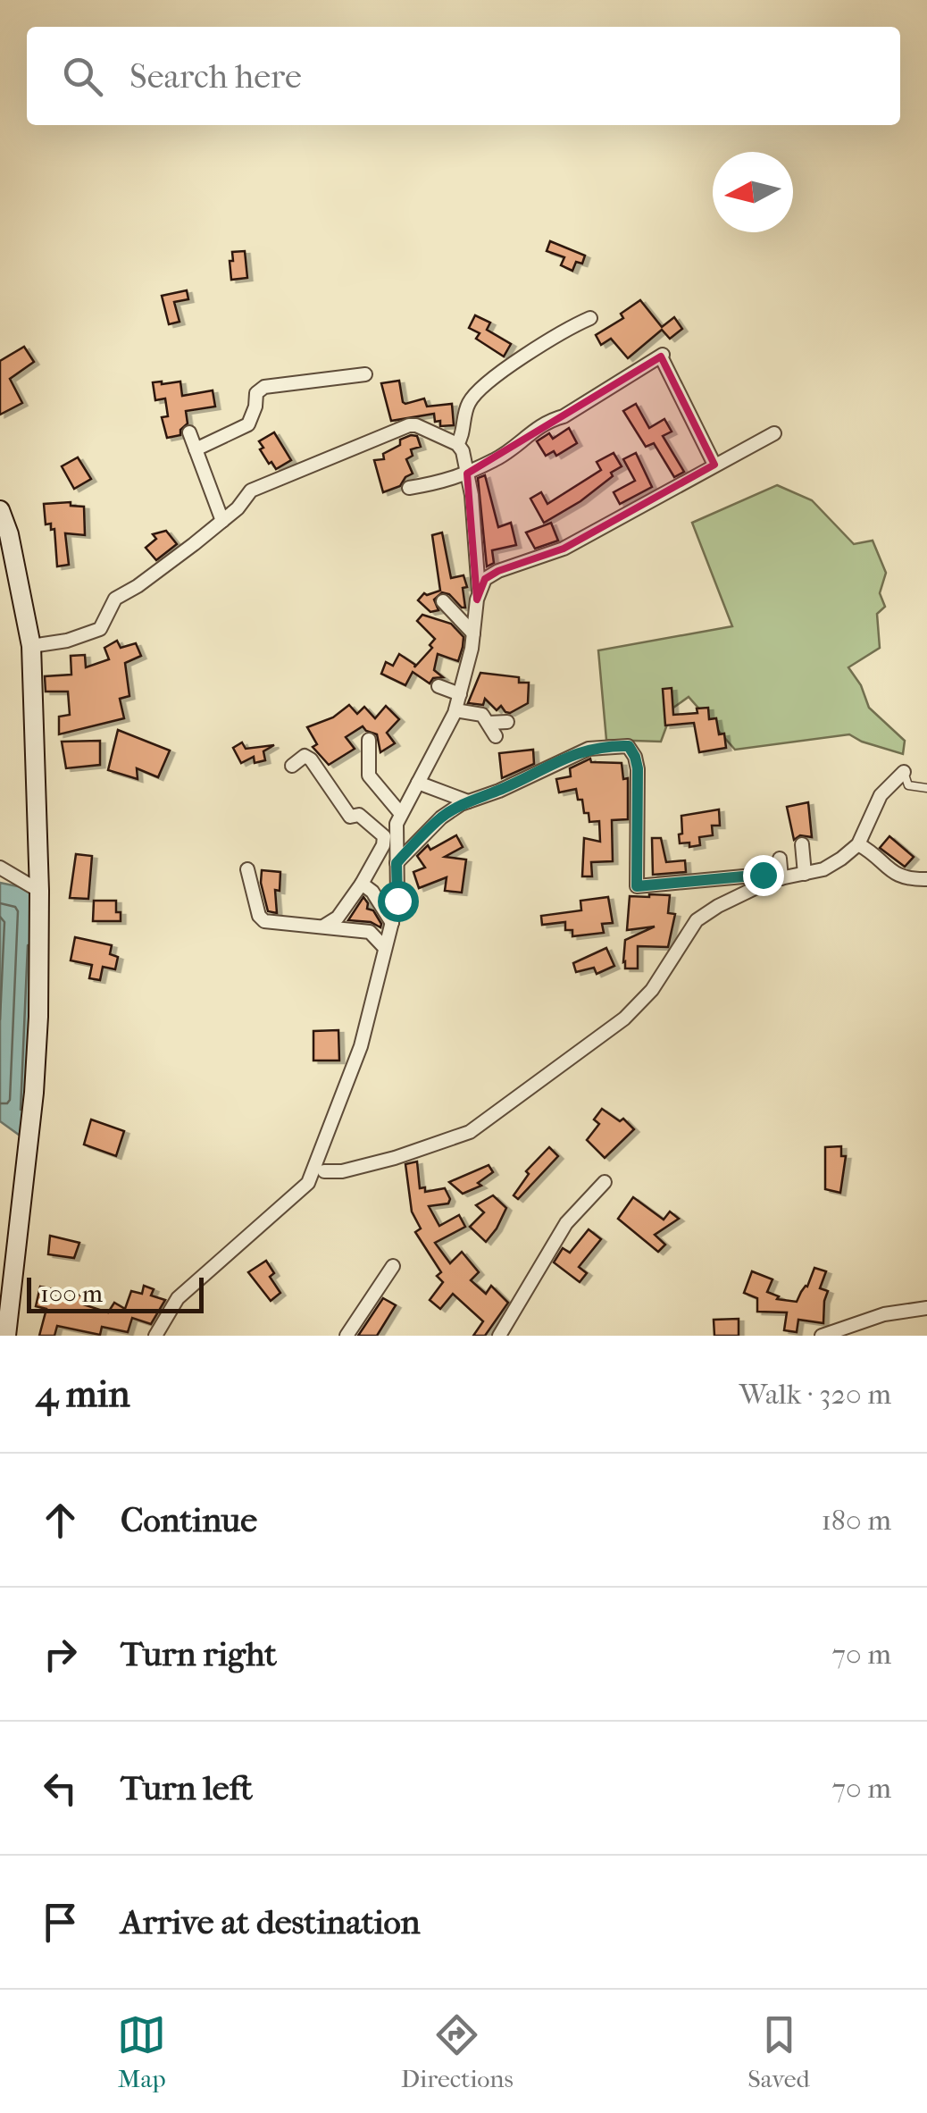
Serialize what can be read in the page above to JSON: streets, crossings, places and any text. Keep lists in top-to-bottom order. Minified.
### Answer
{"scale_bar":"100 m","north":"left","page":{"search":"Search here","scale":"100 m","heading":["4 min","Walk · 320 m"],"list":[["Continue","180 m"],["Turn right","70 m"],["Turn left","70 m"],"Arrive at destination"],"nav":["Map","Directions","Saved"]}}
